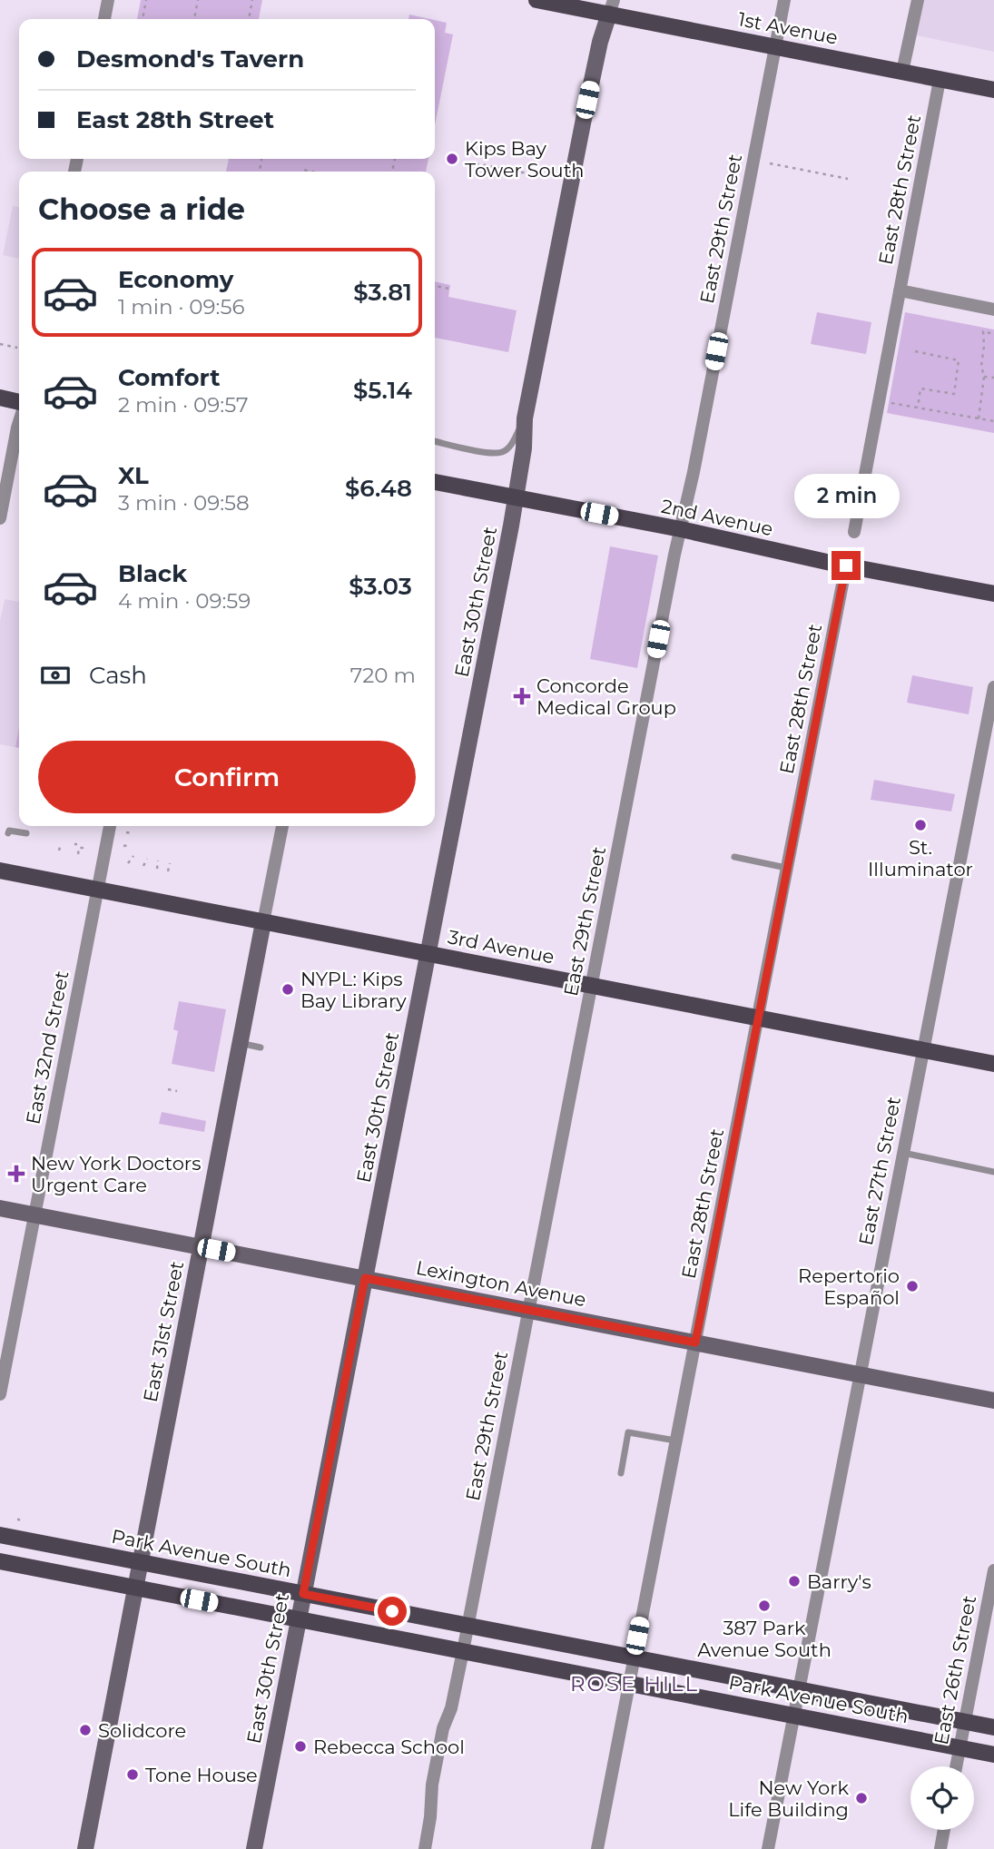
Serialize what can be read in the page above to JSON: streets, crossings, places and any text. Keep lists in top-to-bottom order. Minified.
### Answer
{"streets":{"main road":["1st Avenue","2nd Avenue","3rd Avenue","Park Avenue South"],"street":["East 28th Street","East 29th Street","East 30th Street","East 32nd Street","East 27th Street","Lexington Avenue","East 31st Street","East 26th Street"]},"crossings":[["1st Avenue","East 28th Street"],["1st Avenue","East 29th Street"],["1st Avenue","East 30th Street"],["East 28th Street","2nd Avenue"],["East 28th Street","3rd Avenue"],["East 28th Street","Lexington Avenue"],["East 28th Street","Park Avenue South"],["East 29th Street","2nd Avenue"],["East 29th Street","3rd Avenue"],["East 29th Street","Lexington Avenue"],["East 29th Street","Park Avenue South"],["2nd Avenue","East 30th Street"],["East 30th Street","3rd Avenue"],["East 30th Street","Lexington Avenue"],["East 30th Street","Park Avenue South"],["3rd Avenue","East 32nd Street"],["3rd Avenue","East 27th Street"],["3rd Avenue","East 31st Street"],["East 32nd Street","Lexington Avenue"],["East 27th Street","Lexington Avenue"],["East 27th Street","Park Avenue South"],["Lexington Avenue","East 31st Street"],["East 31st Street","Park Avenue South"],["Park Avenue South","East 26th Street"]],"districts":["ROSE HILL"],"places":{"other":["Kips Bay Tower South","St. Illuminator","NYPL: Kips Bay Library","Repertorio Español","Barry's","387 Park Avenue South","Solidcore","Rebecca School","Tone House","New York Life Building"],"health":["Concorde Medical Group","New York Doctors Urgent Care"]},"page":{"banner":["Desmond's Tavern","East 28th Street"],"heading":"Choose a ride","list":[{"name":"Economy","note":"1 min · 09:56","value":"$3.81"},{"name":"Comfort","note":"2 min · 09:57","value":"$5.14"},{"name":"XL","note":"3 min · 09:58","value":"$6.48"},{"name":"Black","note":"4 min · 09:59","value":"$3.03"}],"bubble":"2 min","pay":["Cash","720 m"],"buttons":"Confirm"}}
